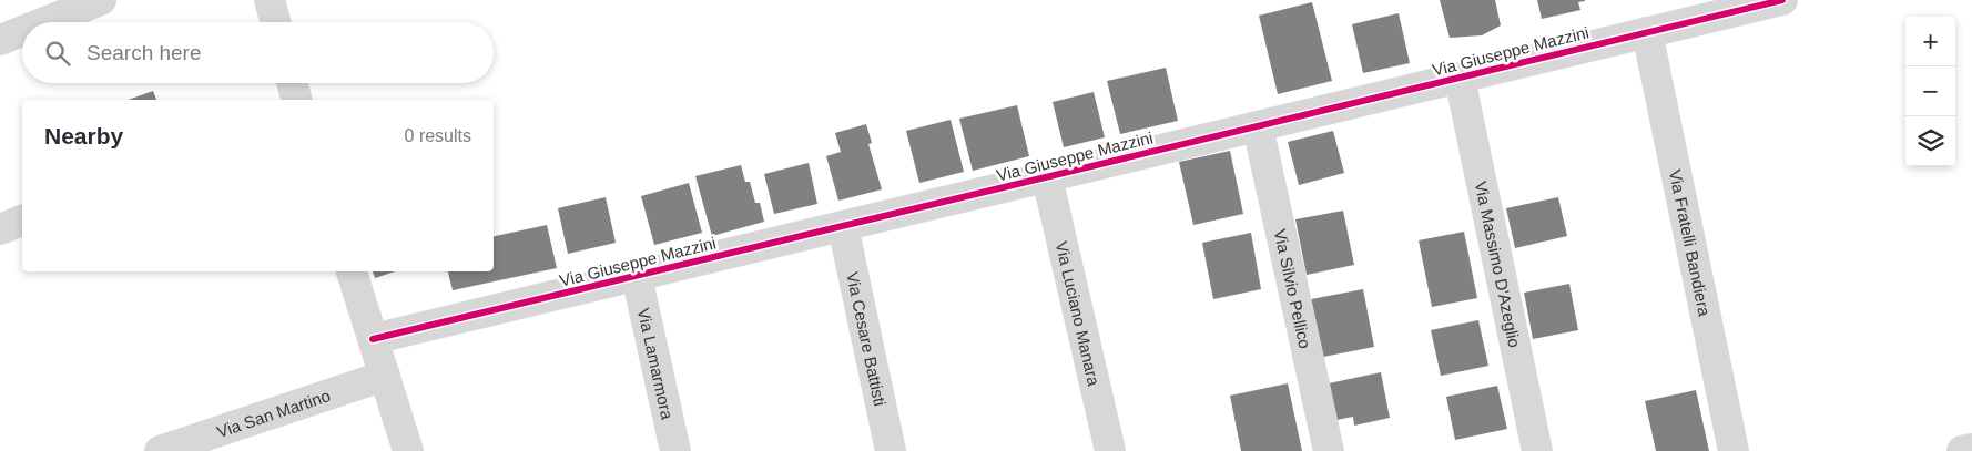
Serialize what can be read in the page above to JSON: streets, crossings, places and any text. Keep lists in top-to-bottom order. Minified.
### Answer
{"streets":{"street":["Via Giuseppe Mazzini","Via Fratelli Bandiera","Via Massimo D'Azeglio","Via Silvio Pellico","Via Luciano Manara","Via Cesare Battisti","Via Lamarmora","Via San Martino"]},"crossings":[["Via Giuseppe Mazzini","Via Fratelli Bandiera"],["Via Giuseppe Mazzini","Via Massimo D'Azeglio"],["Via Giuseppe Mazzini","Via Silvio Pellico"],["Via Giuseppe Mazzini","Via Luciano Manara"],["Via Giuseppe Mazzini","Via Cesare Battisti"],["Via Giuseppe Mazzini","Via Lamarmora"]],"page":{"map_buttons":["+","−"],"search":"Search here","heading":["Nearby","0 results"]}}
